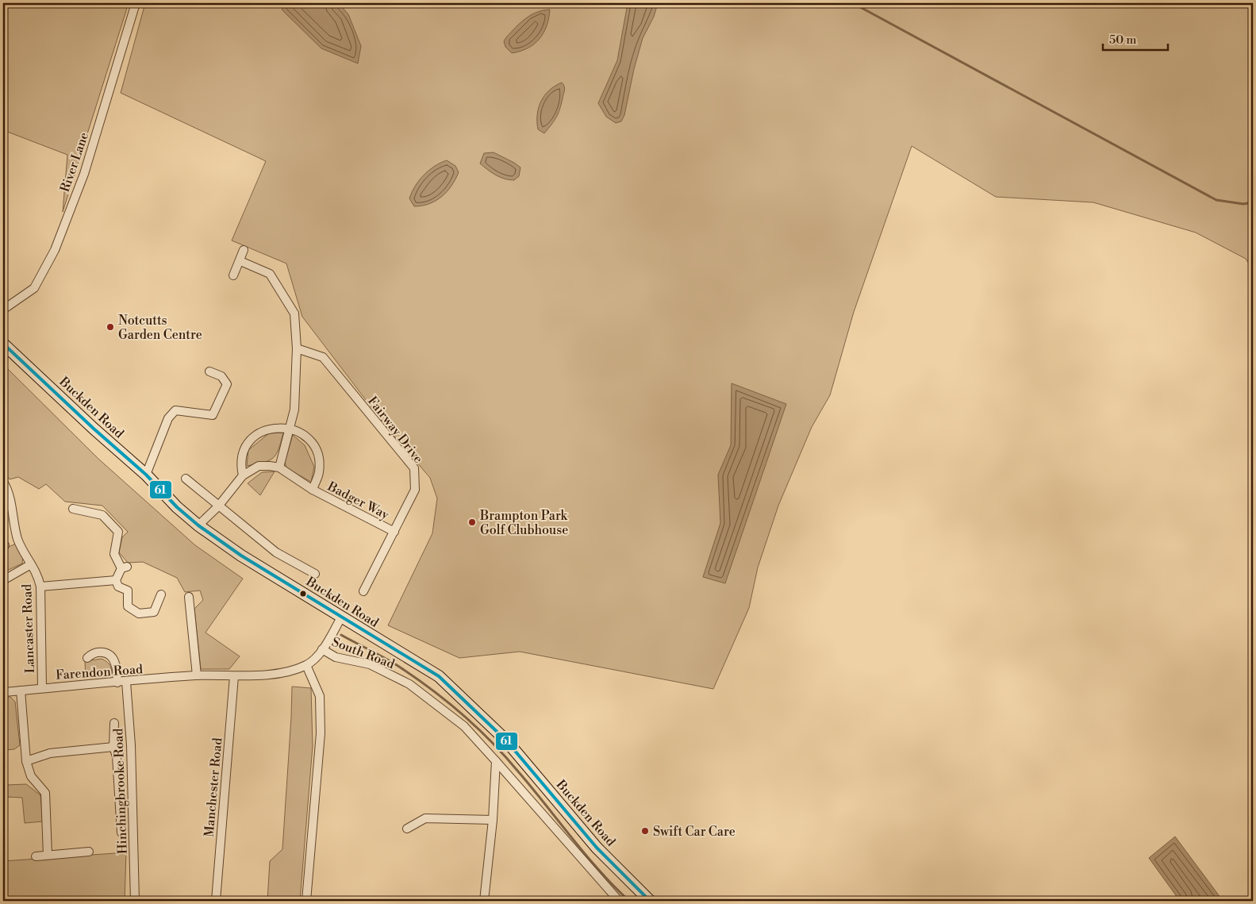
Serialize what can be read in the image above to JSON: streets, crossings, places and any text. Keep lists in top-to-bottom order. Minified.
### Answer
{"streets":{"main road":["Buckden Road"],"street":["River Lane","Fairway Drive","Badger Way","Lancaster Road","South Road","Farendon Road","Manchester Road","Hinchingbrooke Road"]},"crossings":[["Buckden Road","Farendon Road"],["Fairway Drive","Badger Way"],["Lancaster Road","Farendon Road"],["South Road","Farendon Road"],["Farendon Road","Manchester Road"],["Farendon Road","Hinchingbrooke Road"]],"places":["Notcutts Garden Centre","Brampton Park Golf Clubhouse","Swift Car Care"],"lines":["transit line 61"],"scale_bar":"50 m"}
